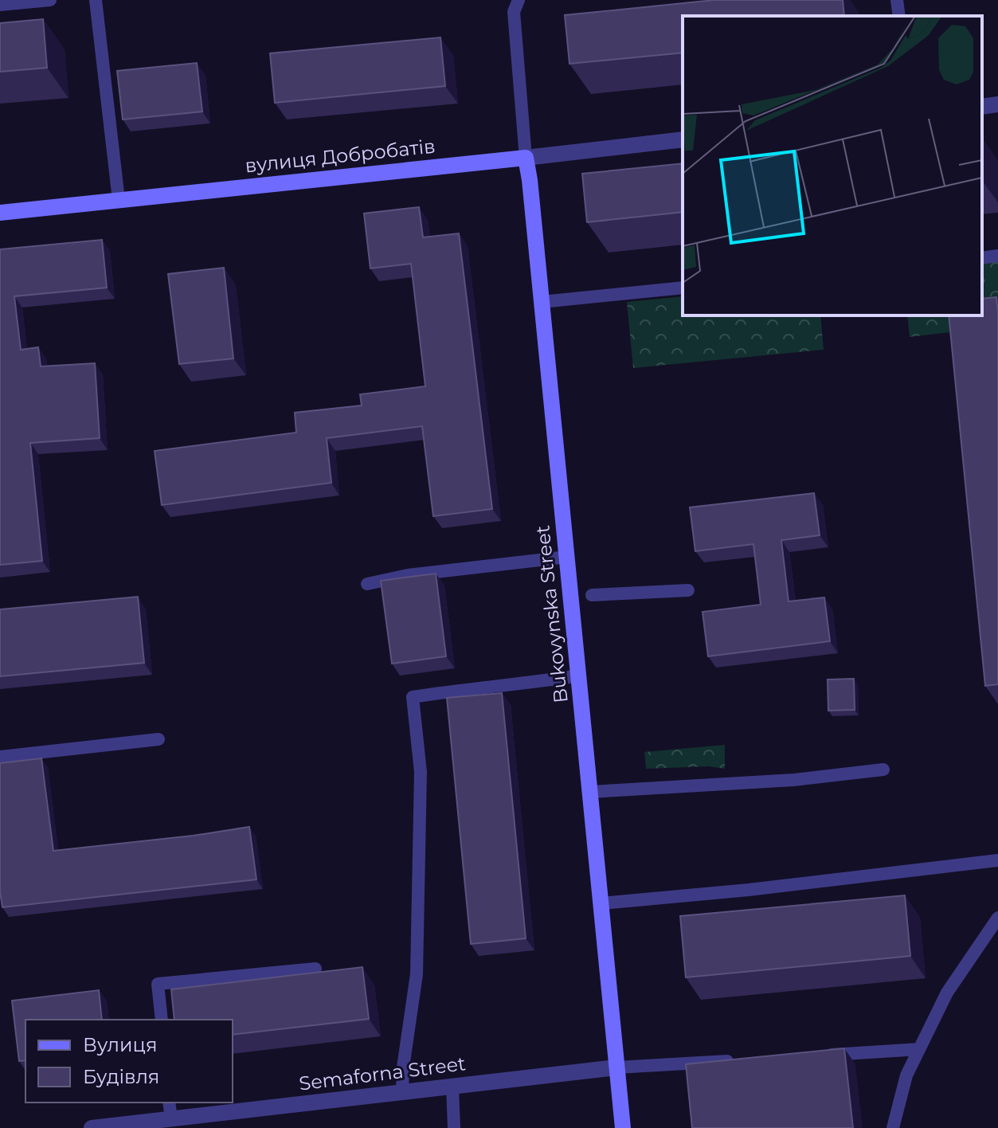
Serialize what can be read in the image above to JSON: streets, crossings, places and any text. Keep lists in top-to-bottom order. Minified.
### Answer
{"streets":{"street":["вулиця Добробатів","Bukovynska Street","Semaforna Street"]},"crossings":[["вулиця Добробатів","Bukovynska Street"],["Bukovynska Street","Semaforna Street"]],"legend":["Вулиця","Будівля"]}
